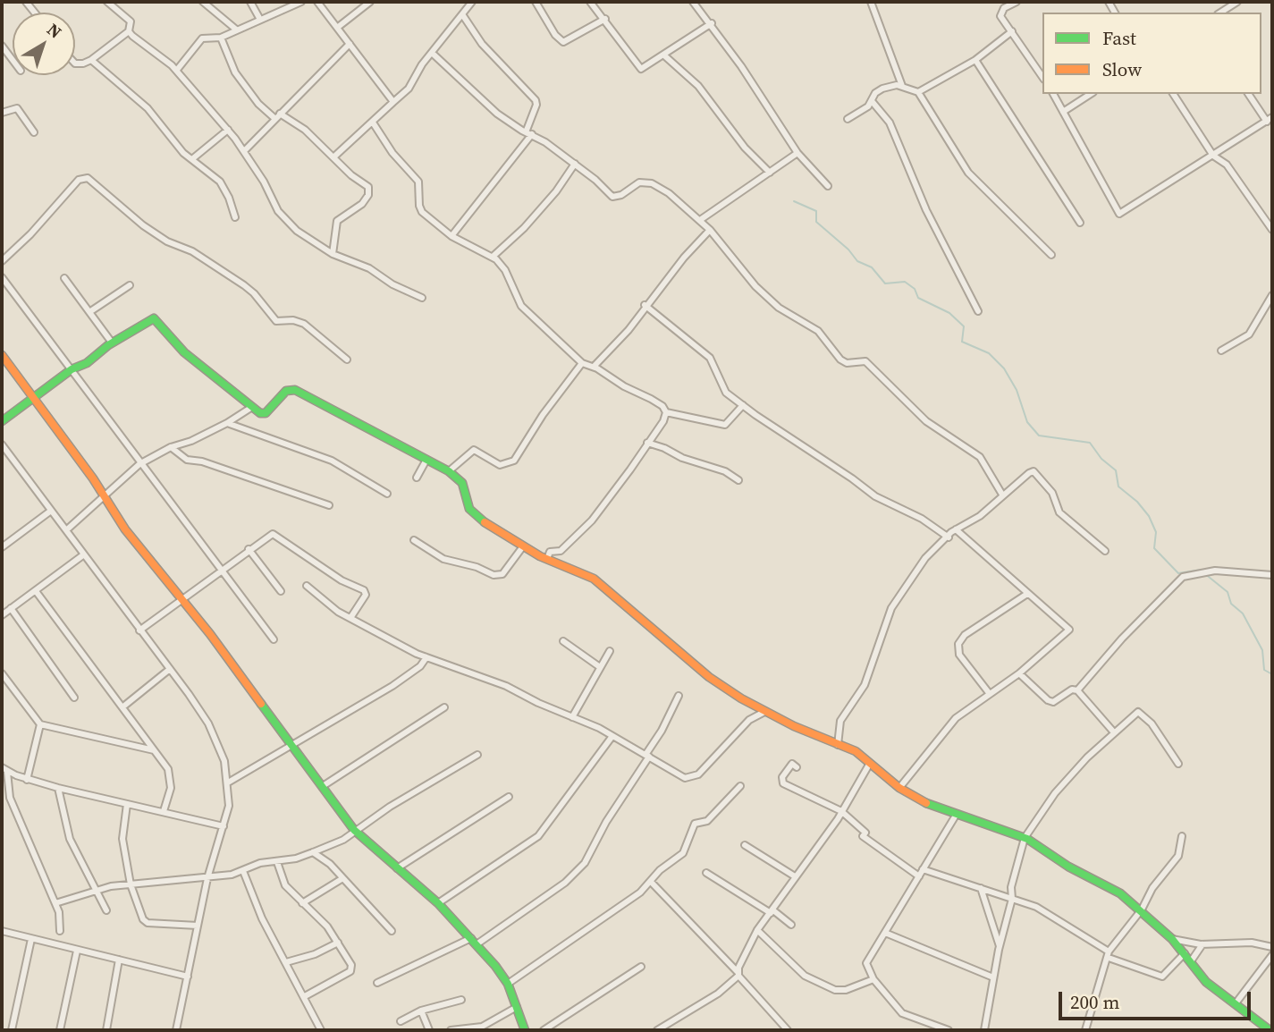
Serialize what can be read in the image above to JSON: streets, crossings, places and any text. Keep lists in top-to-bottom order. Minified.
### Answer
{"legend":["Fast","Slow"],"scale_bar":"200 m","north":"top right"}
